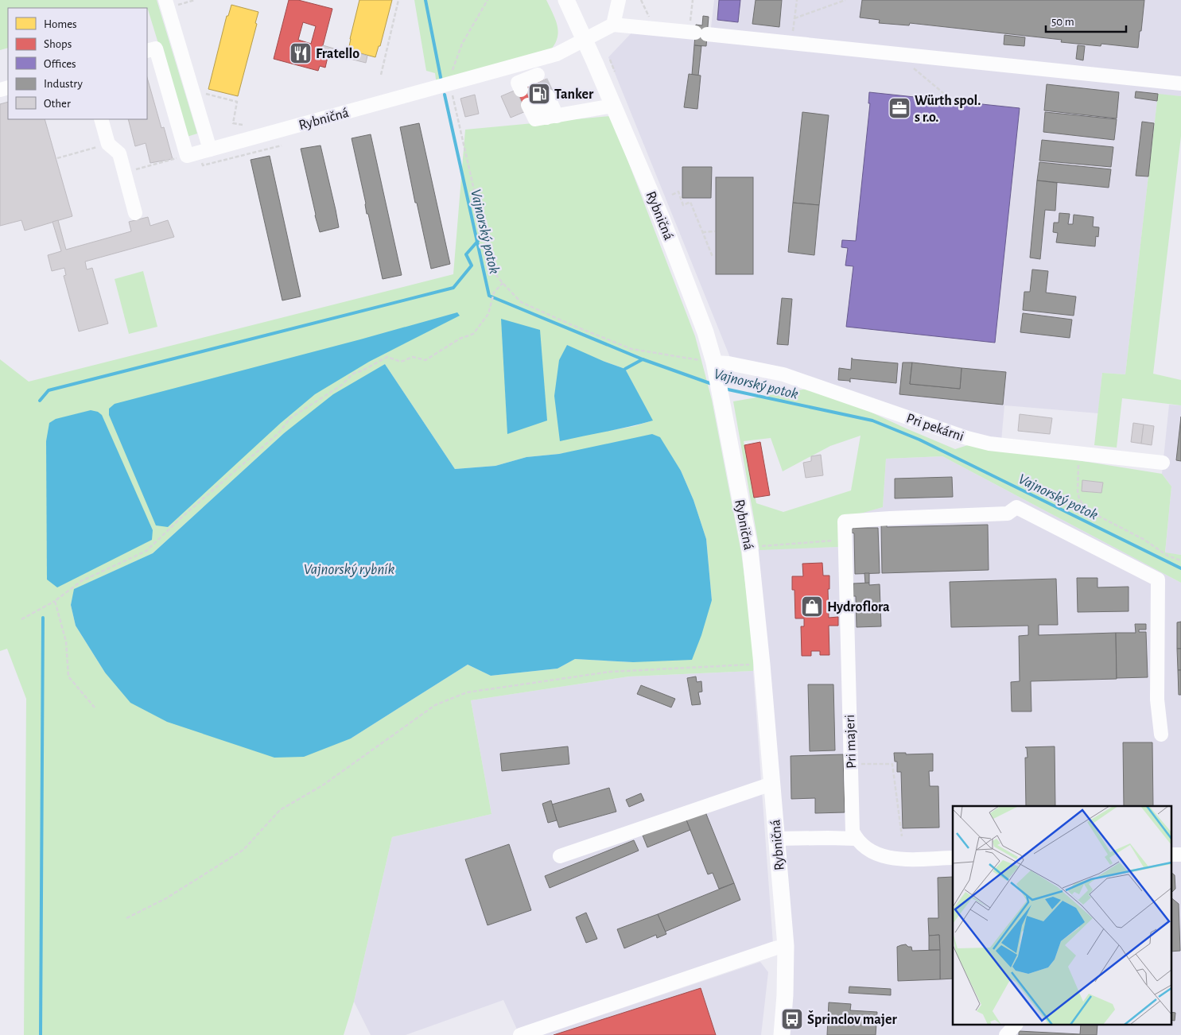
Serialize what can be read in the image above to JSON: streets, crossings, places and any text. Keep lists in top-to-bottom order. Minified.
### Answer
{"streets":{"main road":["Rybničná"],"street":["Pri pekárni","Pri majeri"]},"crossings":[["Rybničná","Pri pekárni"]],"water":["Vajnorský potok","Vajnorský rybník"],"places":{"restaurant":["Fratello"],"fuel station":["Tanker"],"office":["Würth spol. s r.o."],"shop":["Hydroflora"],"bus stop":["Šprinclov majer"]},"legend":["Homes","Shops","Offices","Industry","Other"],"scale_bar":"50 m"}
